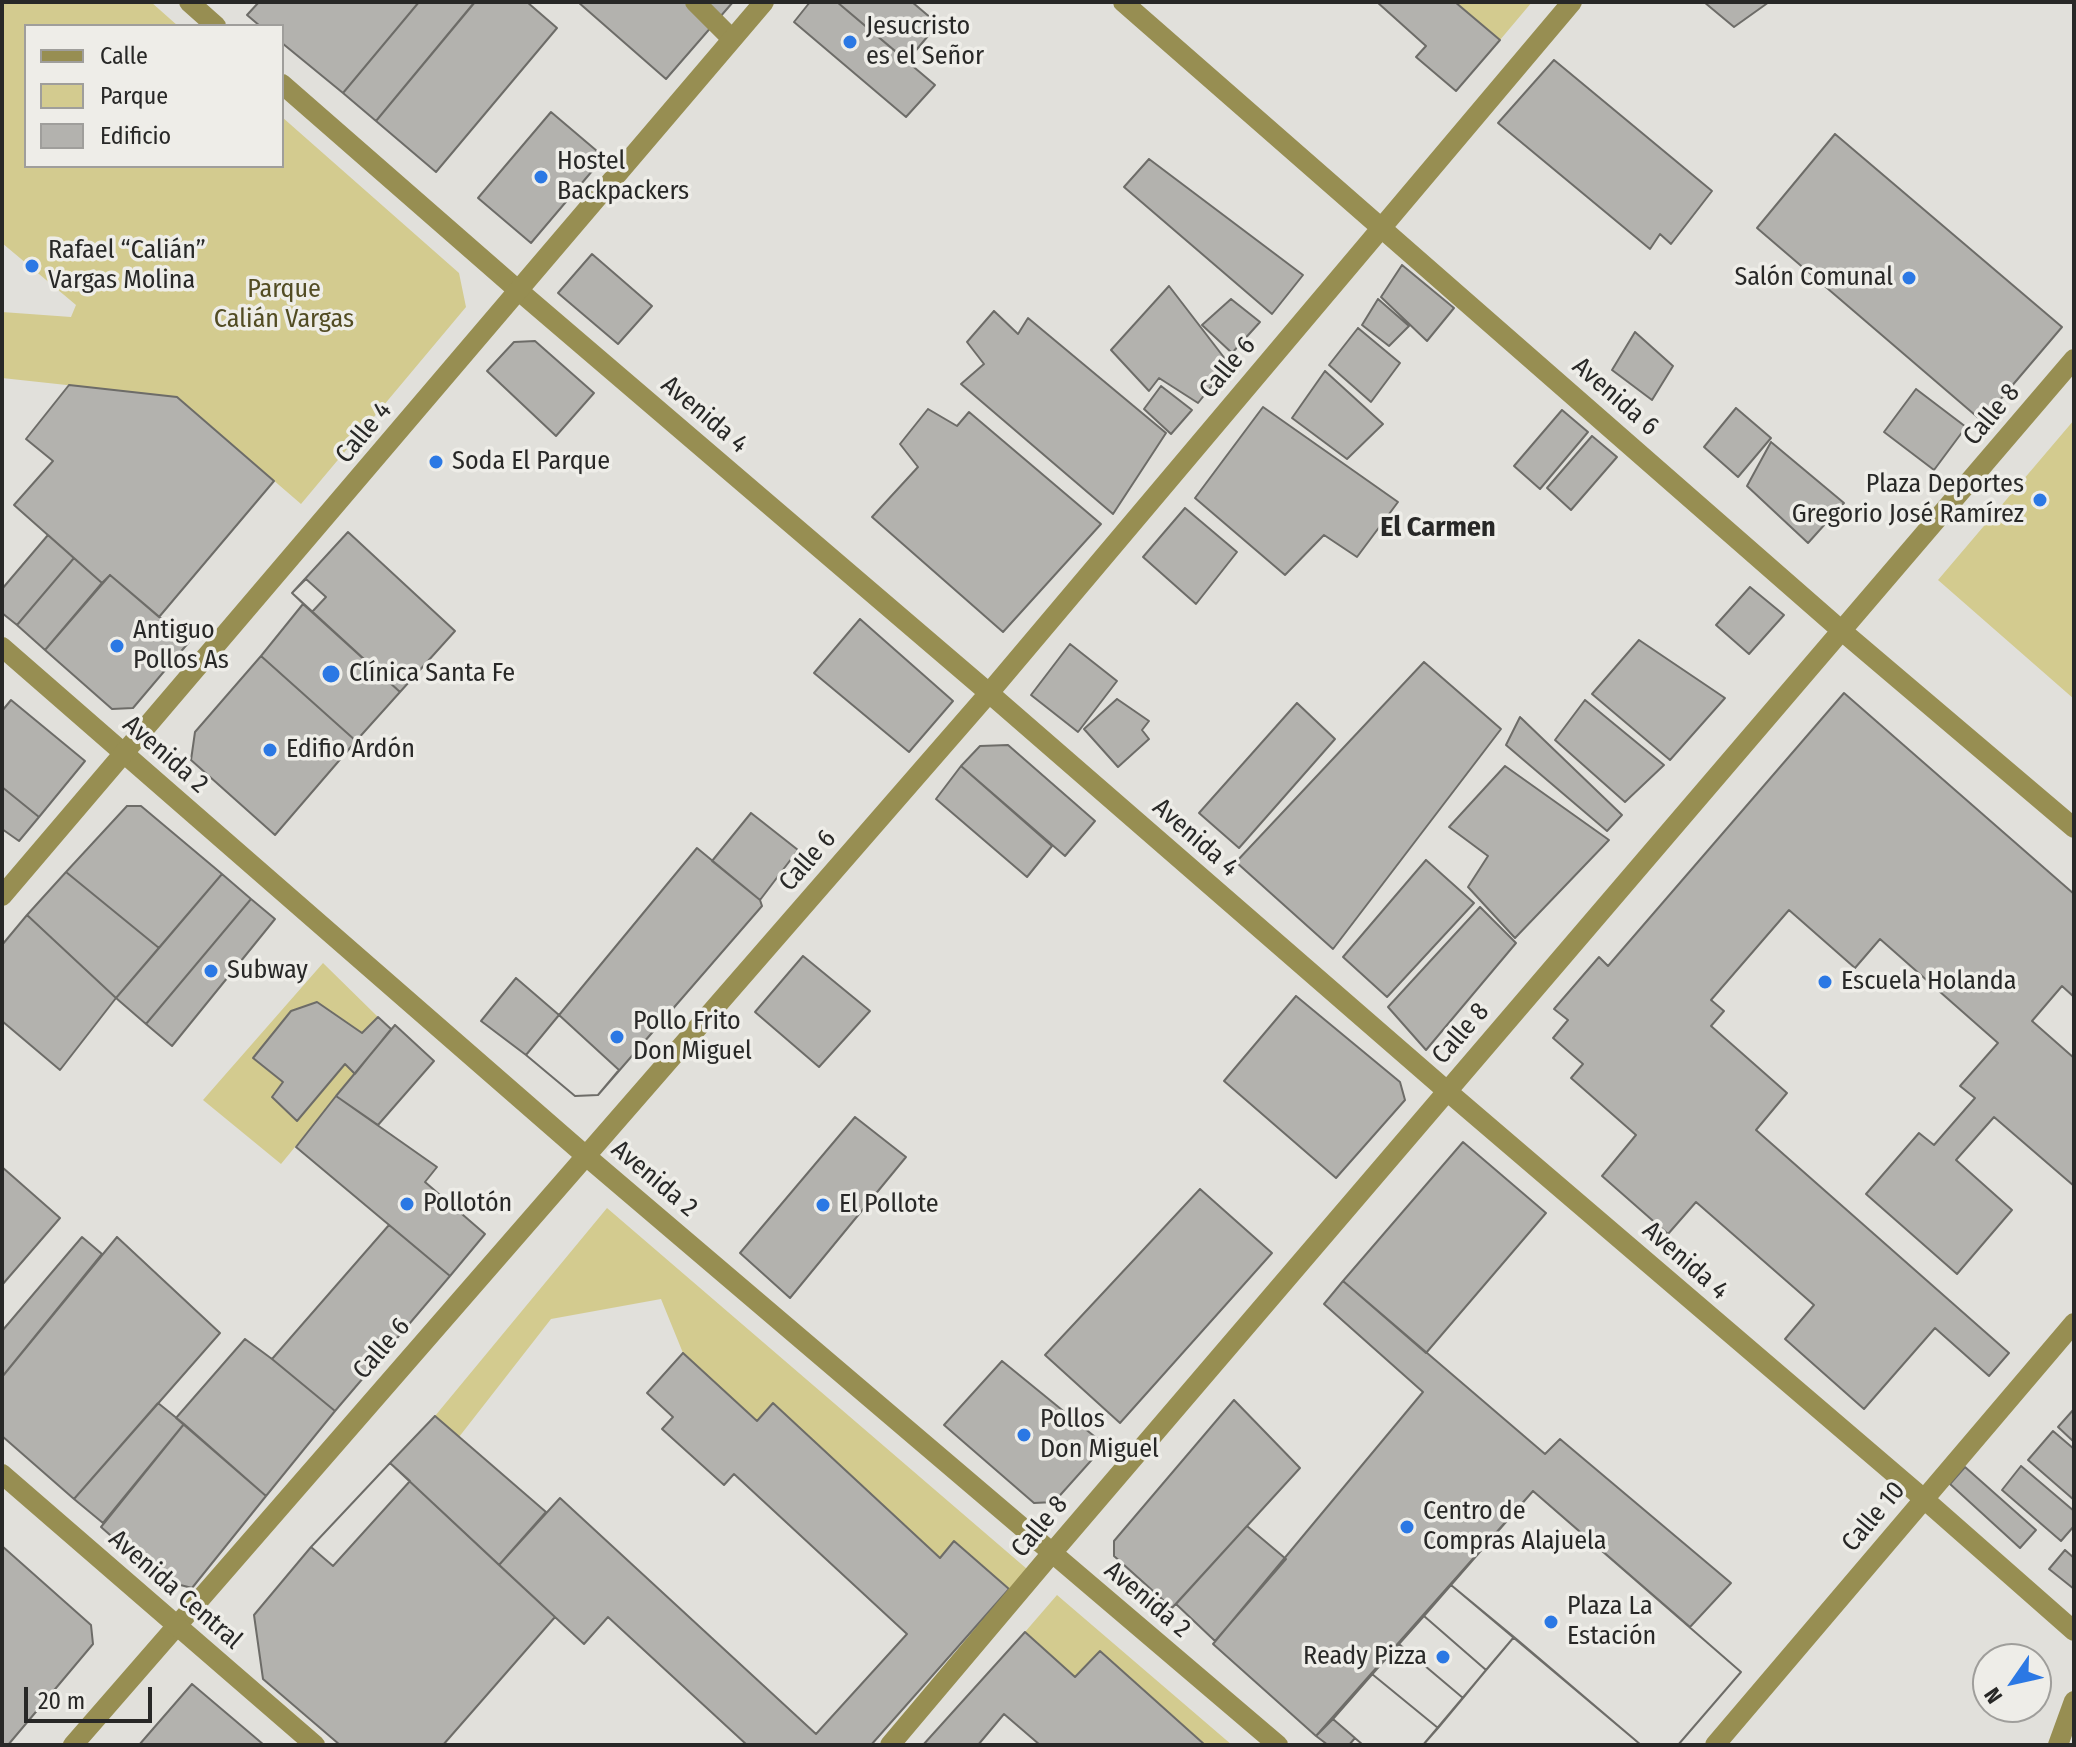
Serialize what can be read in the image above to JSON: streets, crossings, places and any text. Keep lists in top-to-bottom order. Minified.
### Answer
{"streets":{"street":["Calle 6","Avenida 6","Avenida 4","Calle 8","Calle 4","Avenida 2","Calle 10","Avenida Central"]},"crossings":[["Calle 6","Avenida 6"],["Calle 6","Avenida 4"],["Calle 6","Avenida 2"],["Calle 6","Avenida Central"],["Avenida 6","Calle 8"],["Avenida 4","Calle 8"],["Avenida 4","Calle 4"],["Avenida 4","Calle 10"],["Calle 8","Avenida 2"],["Calle 4","Avenida 2"]],"districts":["El Carmen"],"parks":["Parque Calián Vargas"],"places":["Jesucristo es el Señor","Hostel Backpackers","Rafael “Calián” Vargas Molina","Salón Comunal","Soda El Parque","Plaza Deportes Gregorio José Ramírez","Antiguo Pollos As","Clínica Santa Fe","Edifio Ardón","Subway","Escuela Holanda","Pollo Frito Don Miguel","Pollotón","El Pollote","Pollos Don Miguel","Centro de Compras Alajuela","Plaza La Estación","Ready Pizza"],"legend":["Calle","Parque","Edificio"],"scale_bar":"20 m","north":"bottom left"}
